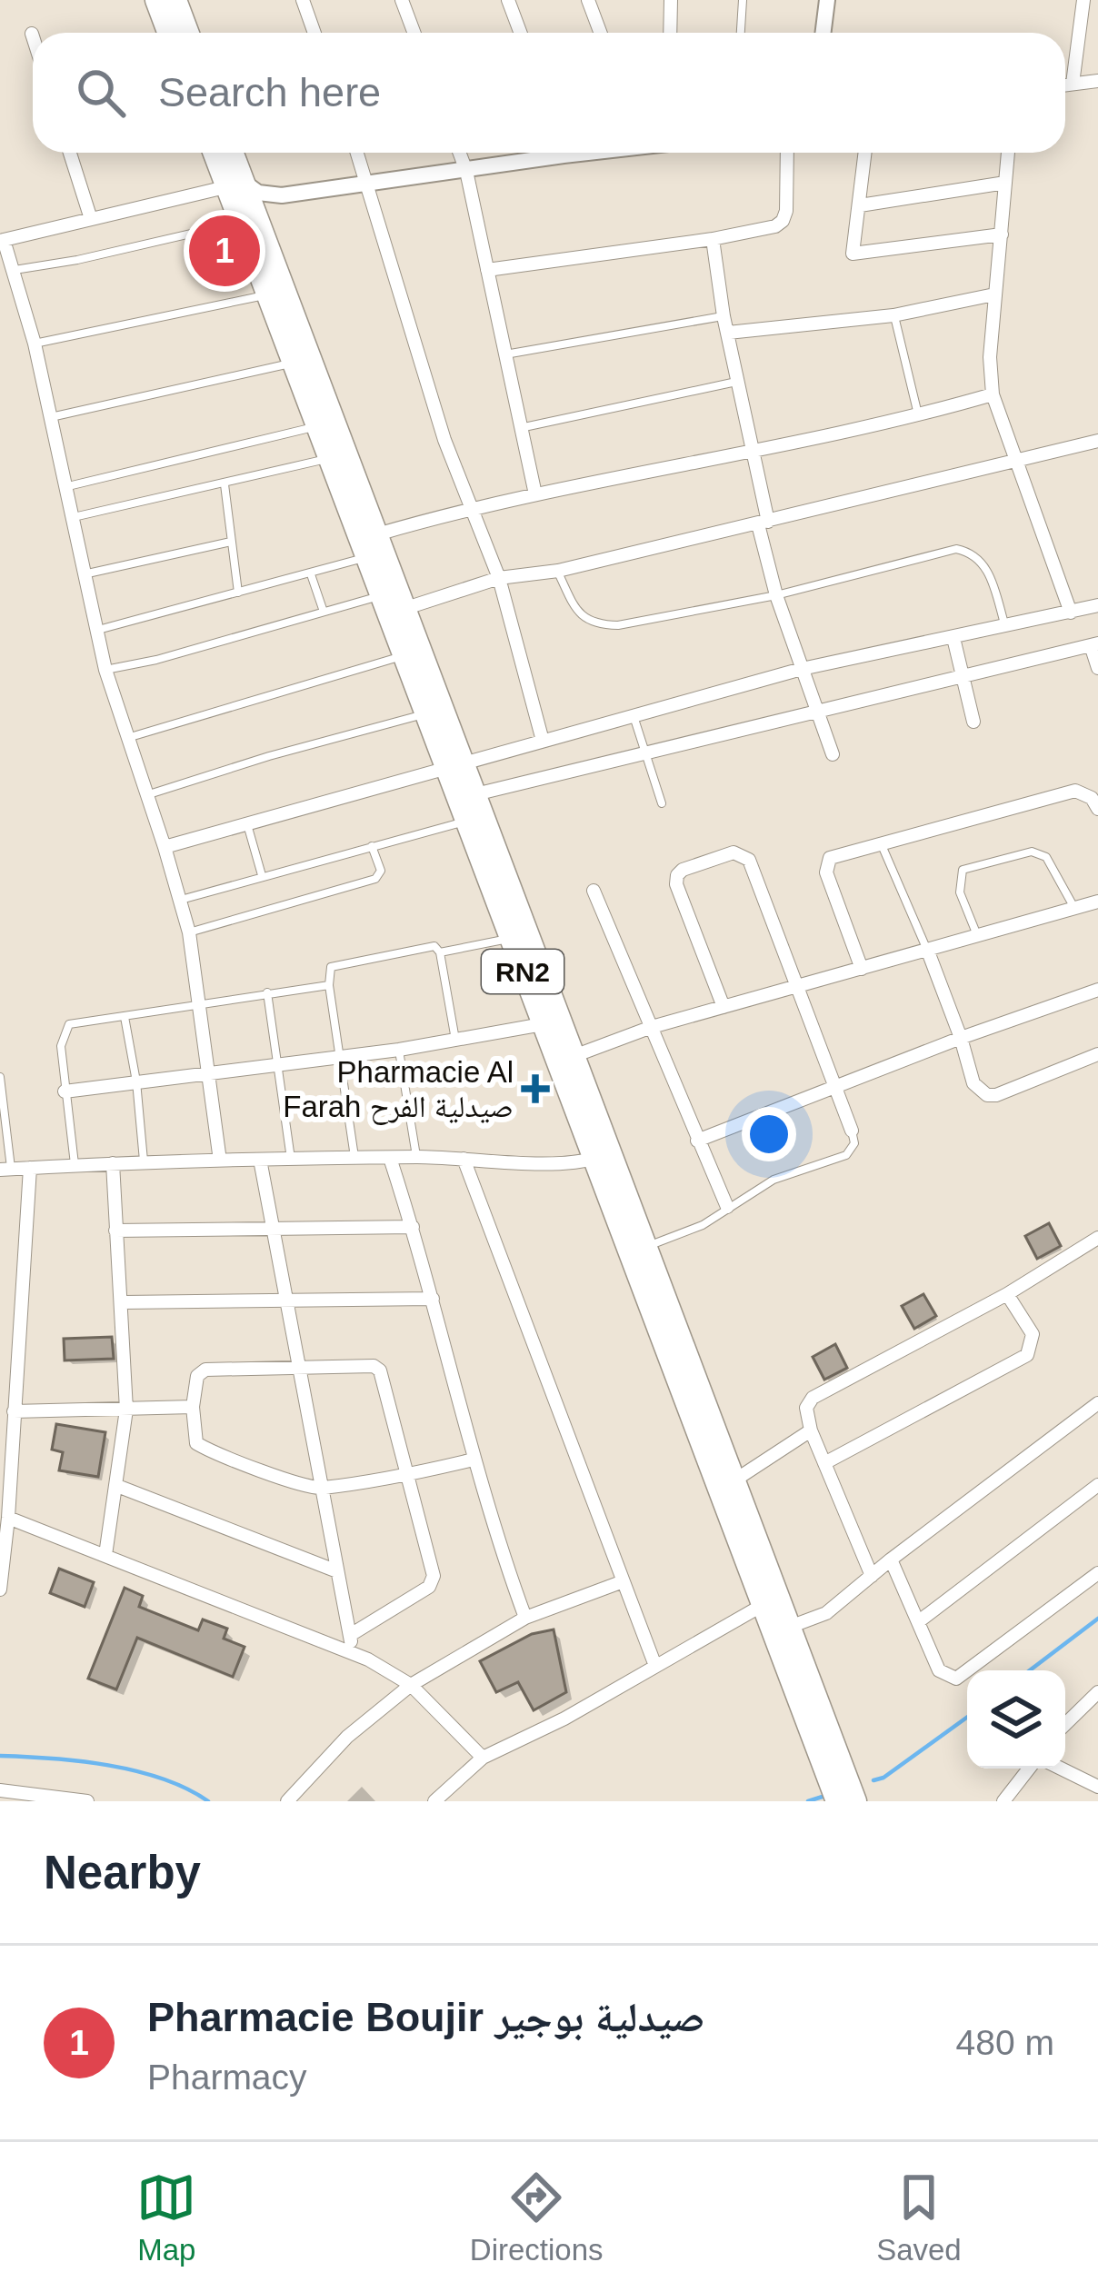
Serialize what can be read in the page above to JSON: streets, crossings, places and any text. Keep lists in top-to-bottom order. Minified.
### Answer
{"streets":{"highway":["RN2"]},"places":{"health":["Pharmacie Al Farah صيدلية الفرح"]},"page":{"search":"Search here","pins":"1","heading":"Nearby","list":[{"mark":"1","name":"Pharmacie Boujir صيدلية بوجير","note":"Pharmacy","value":"480 m"}],"nav":["Map","Directions","Saved"]}}
